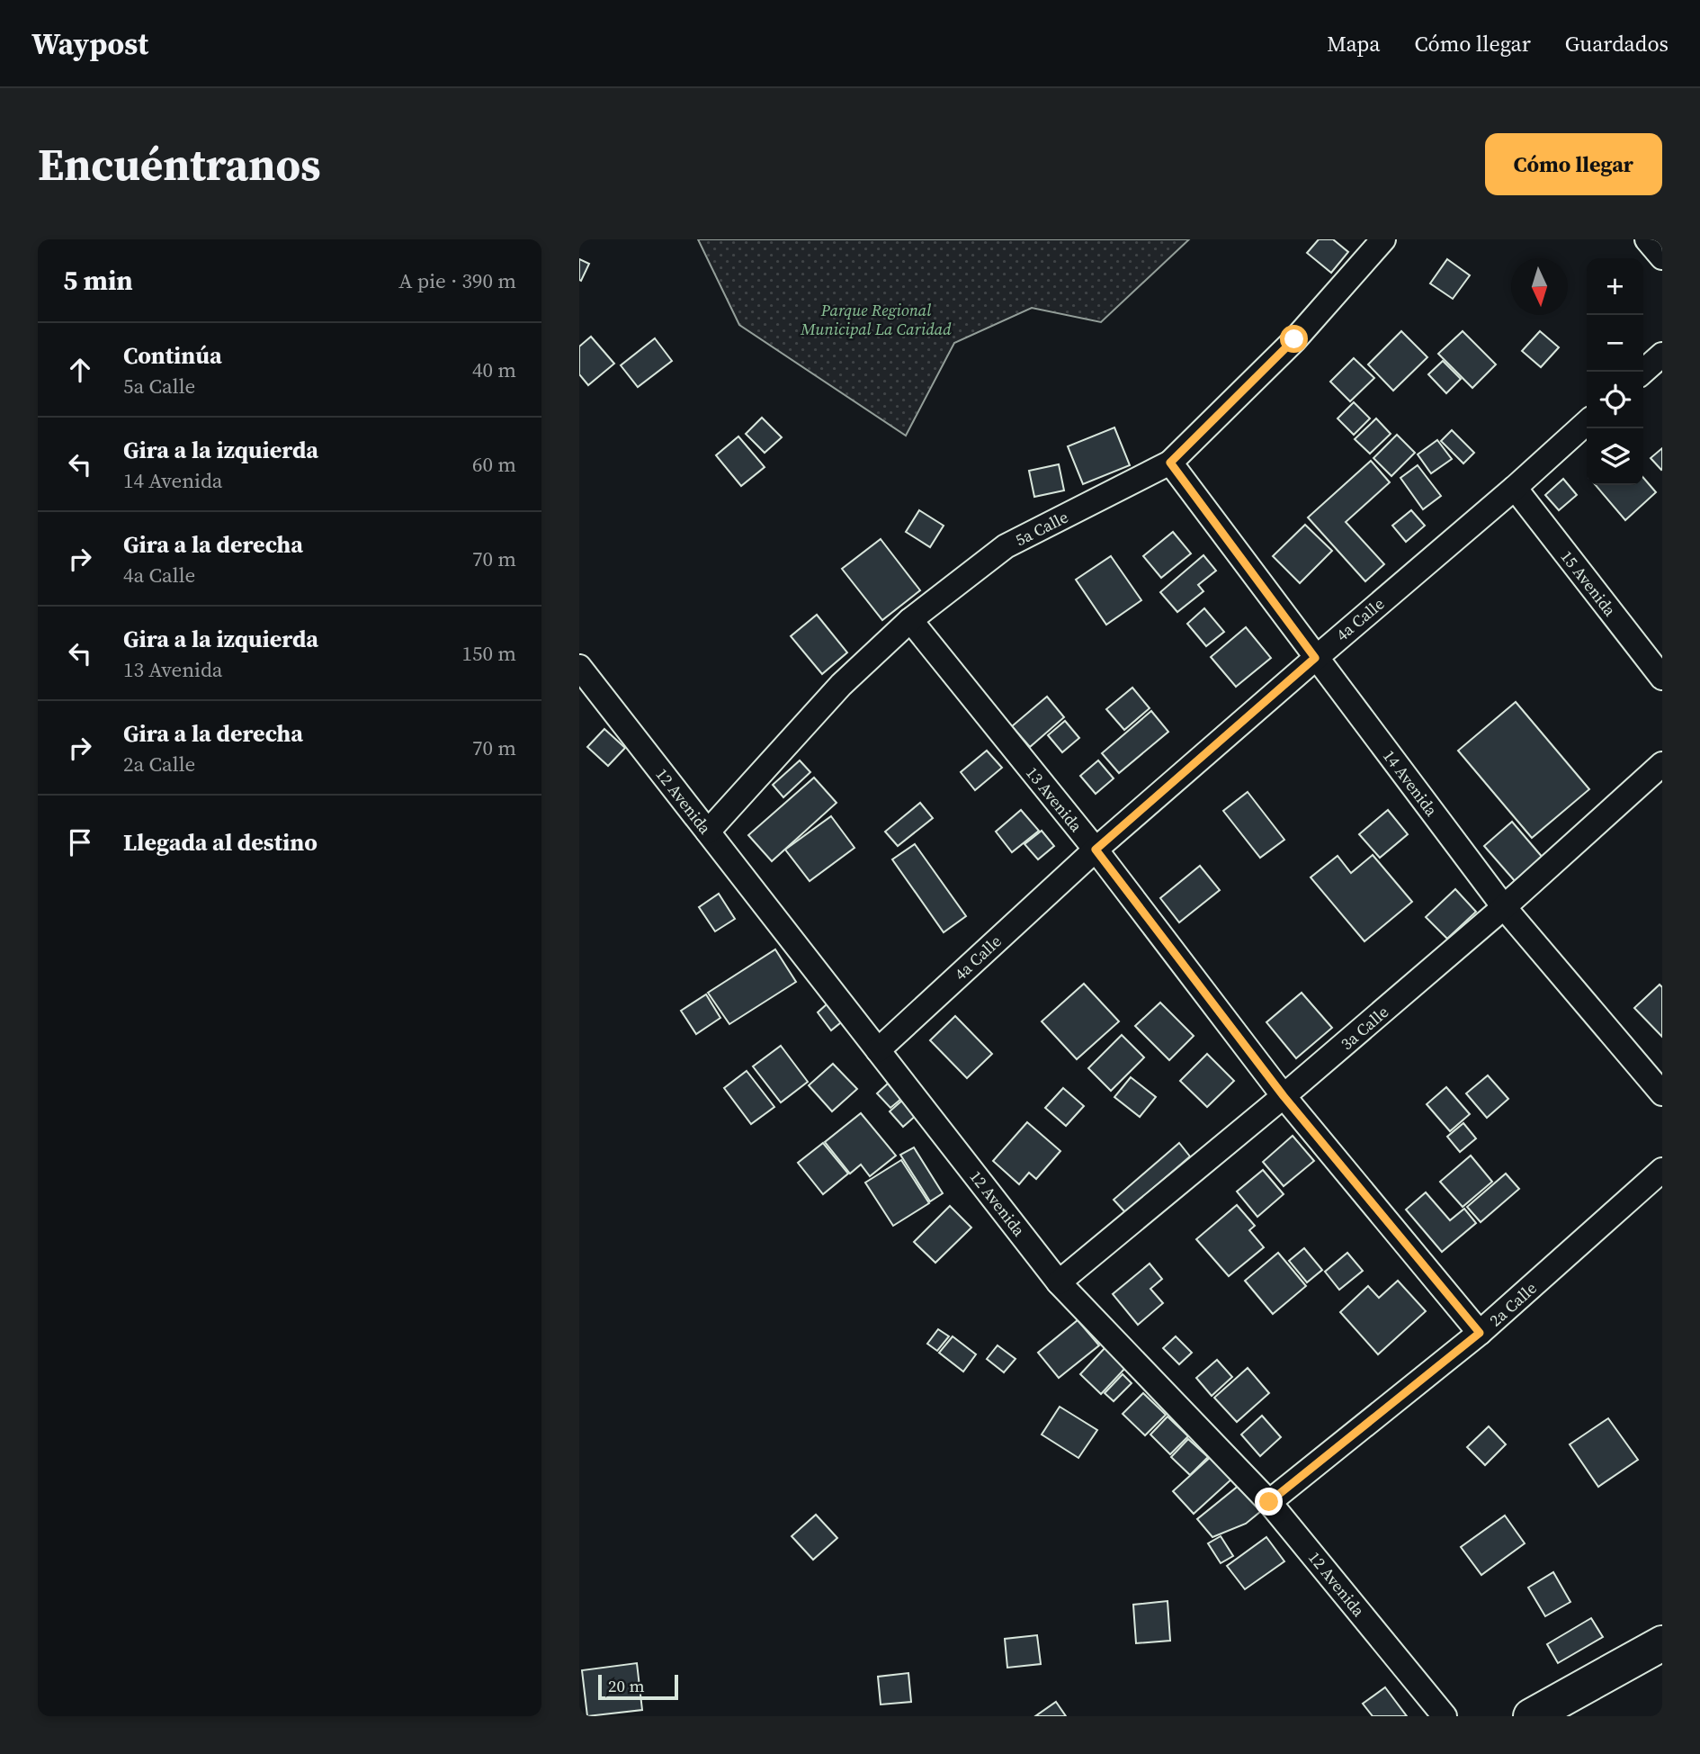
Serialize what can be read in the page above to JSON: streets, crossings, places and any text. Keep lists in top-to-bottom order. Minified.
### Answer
{"streets":{"street":["5a Calle","15 Avenida","4a Calle","14 Avenida","13 Avenida","12 Avenida","3a Calle","2a Calle"]},"crossings":[["5a Calle","14 Avenida"],["5a Calle","13 Avenida"],["5a Calle","12 Avenida"],["15 Avenida","4a Calle"],["4a Calle","14 Avenida"],["4a Calle","13 Avenida"],["4a Calle","12 Avenida"],["14 Avenida","3a Calle"],["13 Avenida","3a Calle"],["13 Avenida","2a Calle"],["12 Avenida","3a Calle"],["12 Avenida","2a Calle"]],"parks":["Parque Regional Municipal La Caridad"],"scale_bar":"20 m","north":"bottom","page":{"header":"Waypost","nav":["Mapa","Cómo llegar","Guardados"],"buttons":"Cómo llegar","title":"Encuéntranos","heading":["5 min","A pie · 390 m"],"map_buttons":["+","−"],"list":[["Continúa","5a Calle","40 m"],["Gira a la izquierda","14 Avenida","60 m"],["Gira a la derecha","4a Calle","70 m"],["Gira a la izquierda","13 Avenida","150 m"],["Gira a la derecha","2a Calle","70 m"],"Llegada al destino"],"scale":"20 m"}}
